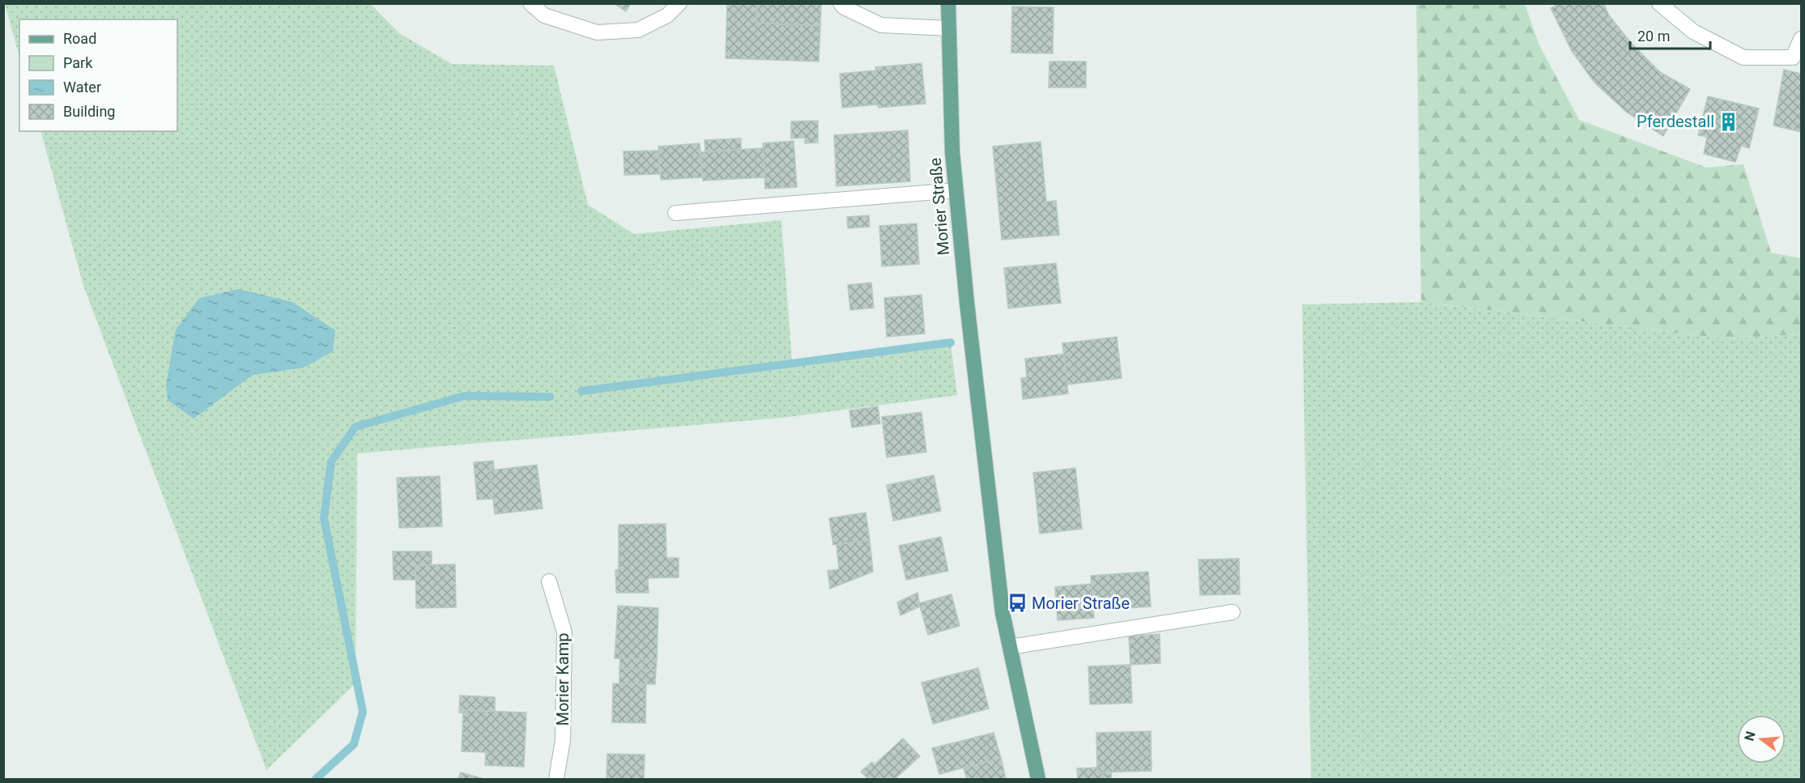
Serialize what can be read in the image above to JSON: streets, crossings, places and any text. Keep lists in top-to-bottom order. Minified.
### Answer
{"streets":{"main road":["Morier Straße"],"street":["Morier Kamp"]},"places":{"building":["Pferdestall"],"bus stop":["Morier Straße"]},"legend":["Road","Park","Water","Building"],"scale_bar":"20 m","north":"left"}
